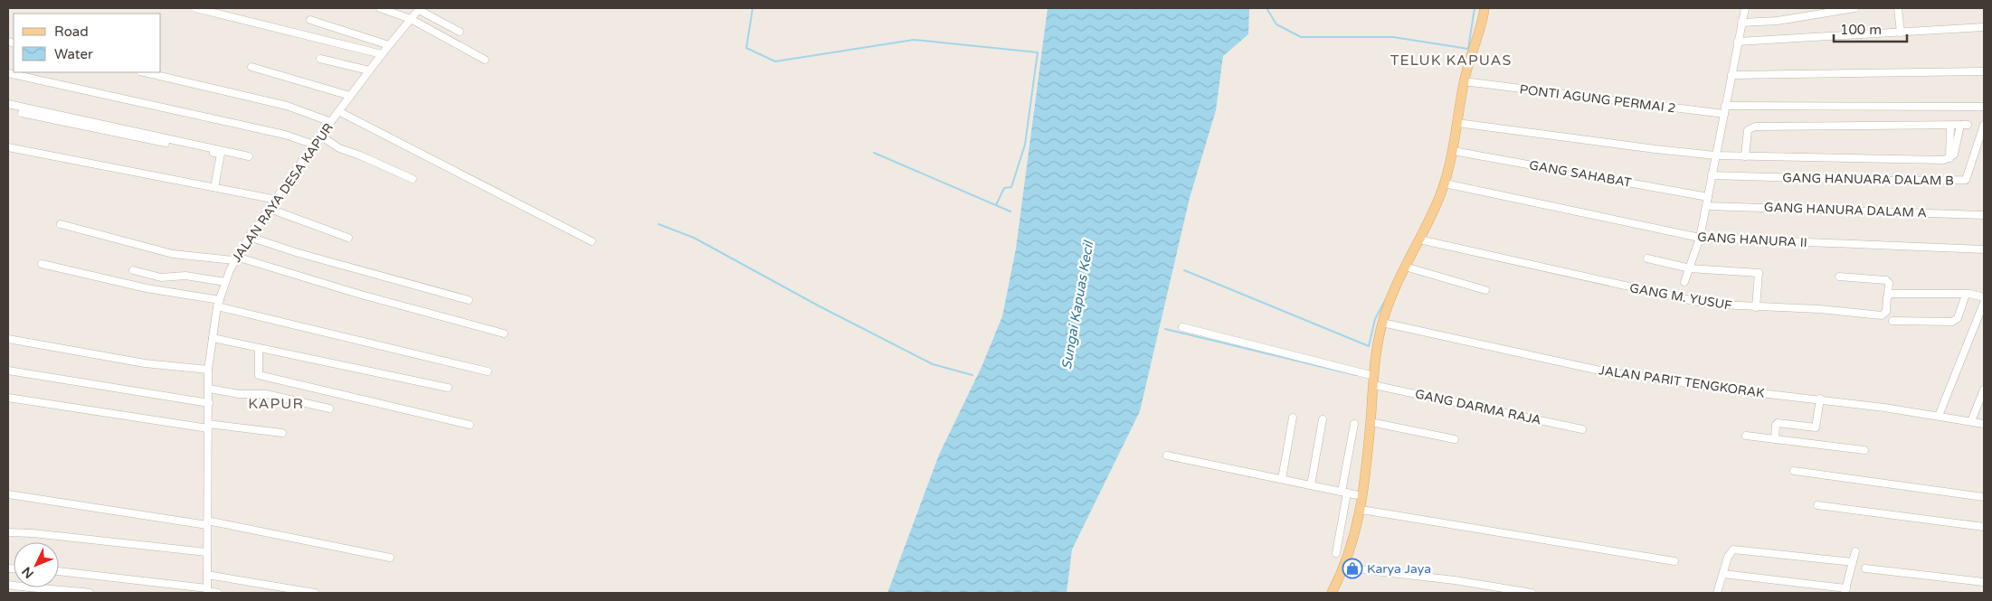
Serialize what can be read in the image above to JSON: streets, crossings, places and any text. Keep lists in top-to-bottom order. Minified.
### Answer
{"streets":{"street":["PONTI AGUNG PERMAI 2","GANG SAHABAT","GANG HANUARA DALAM B","JALAN RAYA DESA KAPUR","GANG HANURA DALAM A","GANG HANURA II","GANG M. YUSUF","JALAN PARIT TENGKORAK","GANG DARMA RAJA"]},"districts":["TELUK KAPUAS","KAPUR"],"water":["Sungai Kapuas Kecil"],"places":{"shop":["Karya Jaya"]},"legend":["Road","Water"],"scale_bar":"100 m","north":"bottom left"}
